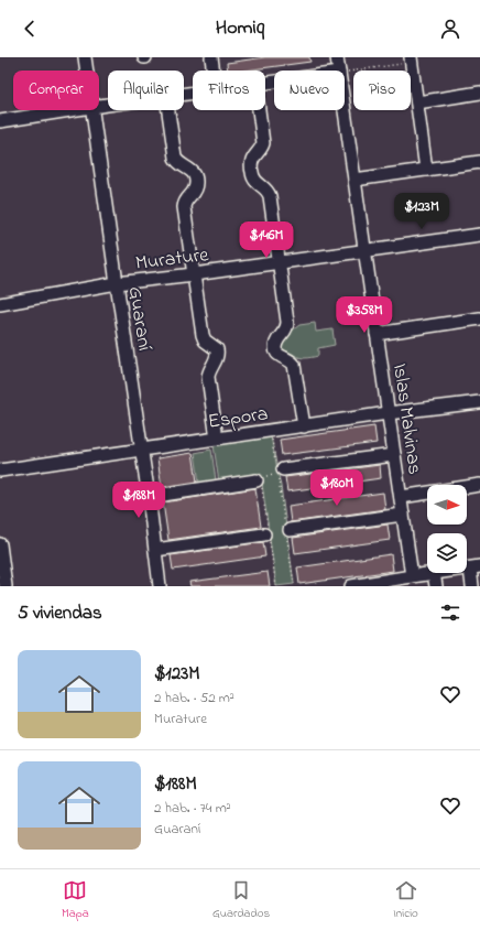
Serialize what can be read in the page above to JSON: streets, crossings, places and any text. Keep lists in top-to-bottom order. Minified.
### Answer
{"streets":{"street":["Murature","Guaraní","Espora","Islas Malvinas"]},"crossings":[["Murature","Guaraní"],["Murature","Islas Malvinas"],["Guaraní","Espora"],["Espora","Islas Malvinas"]],"north":"right","page":{"header":"Homiq","chip":["Comprar","Alquilar","Filtros","Nuevo","Piso"],"price":["$123M","$146M","$358M","$180M","$188M"],"heading":"5 viviendas","list":[{"name":"$123M","note":"2 hab. · 52 m² · Murature"},{"name":"$188M","note":"2 hab. · 74 m² · Guaraní"}],"tabs":["Mapa","Guardados","Inicio"]}}
